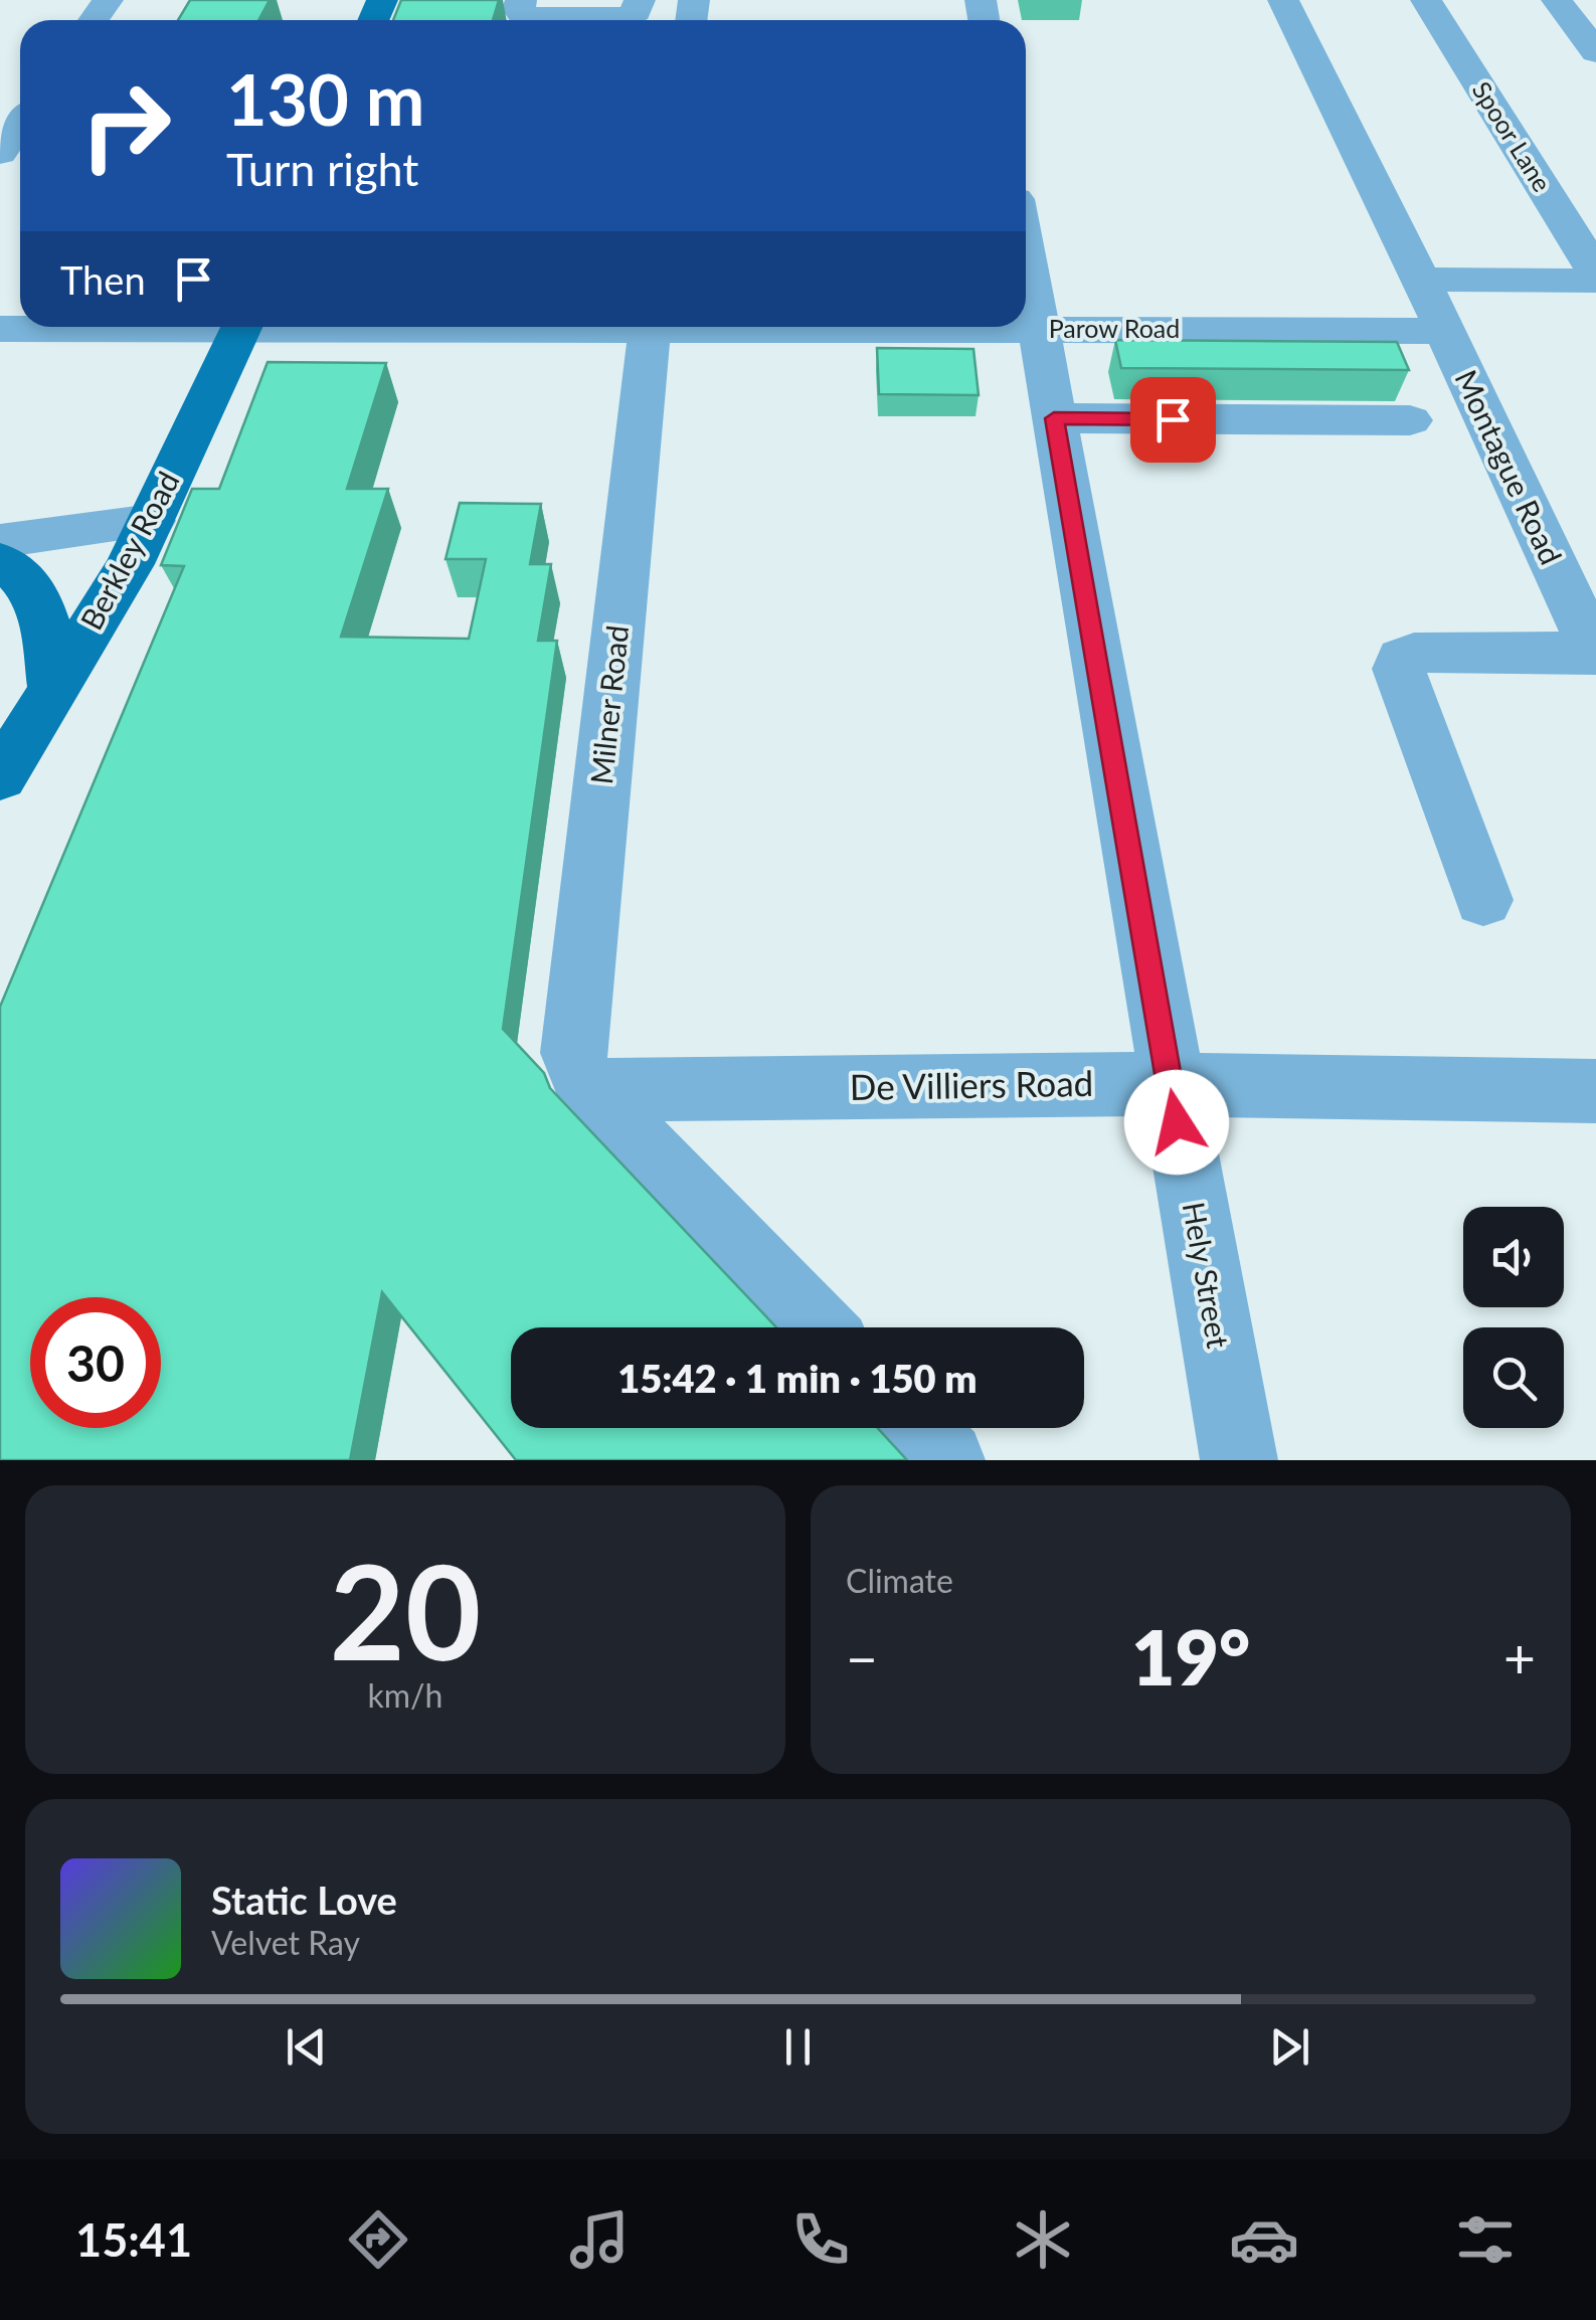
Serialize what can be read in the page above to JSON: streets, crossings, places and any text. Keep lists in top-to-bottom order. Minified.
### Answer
{"streets":{"main road":["Berkley Road"],"street":["Spoor Lane","Parow Road","Montague Road","Milner Road","De Villiers Road","Hely Street"]},"crossings":[["Parow Road","Montague Road"],["Parow Road","Hely Street"],["Milner Road","De Villiers Road"],["De Villiers Road","Hely Street"]],"page":{"turn":["130 m","Turn right"],"then":"Then","limit":"30","trip":"15:42 · 1 min · 150 m","tile":[["20","km/h"],"Climate"],"heat":["−","19°","+"],"song":["Static Love","Velvet Ray"],"tabs":"15:41"}}
